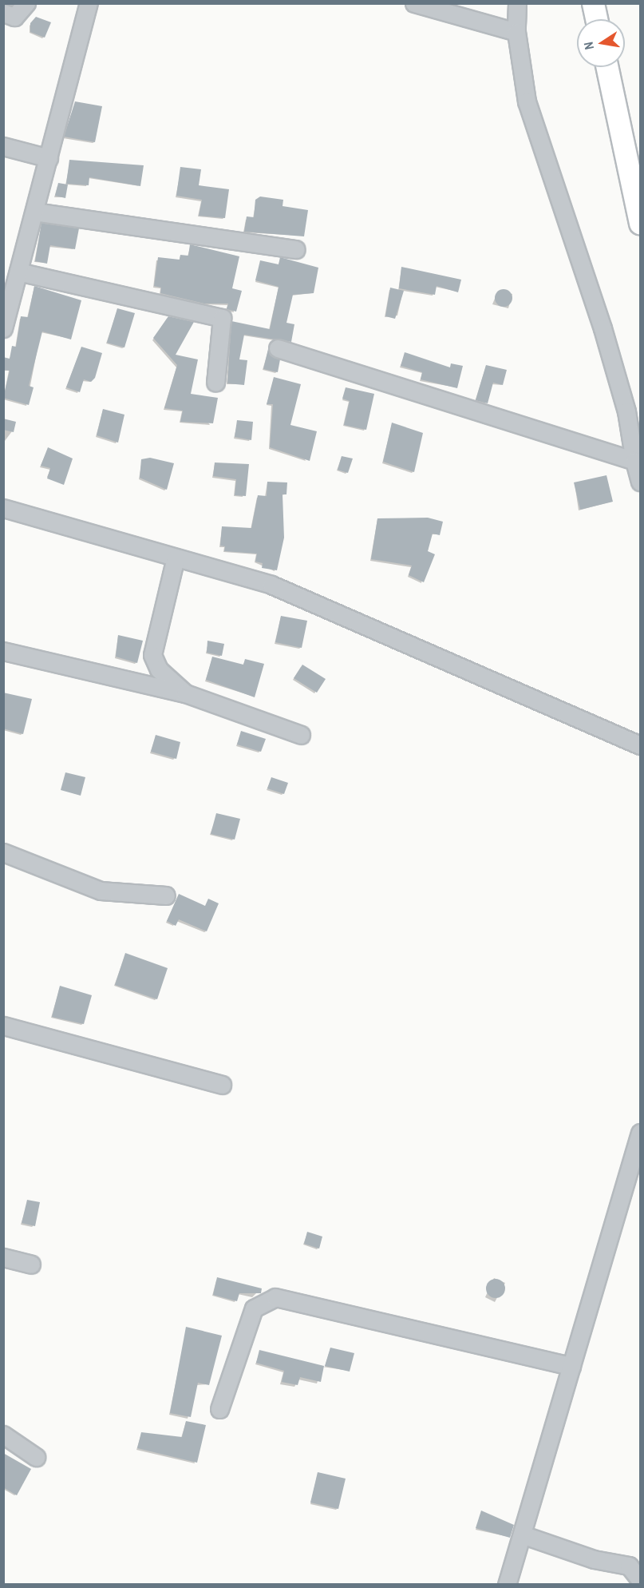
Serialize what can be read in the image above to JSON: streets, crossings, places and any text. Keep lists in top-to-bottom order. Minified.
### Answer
{"north":"left"}
